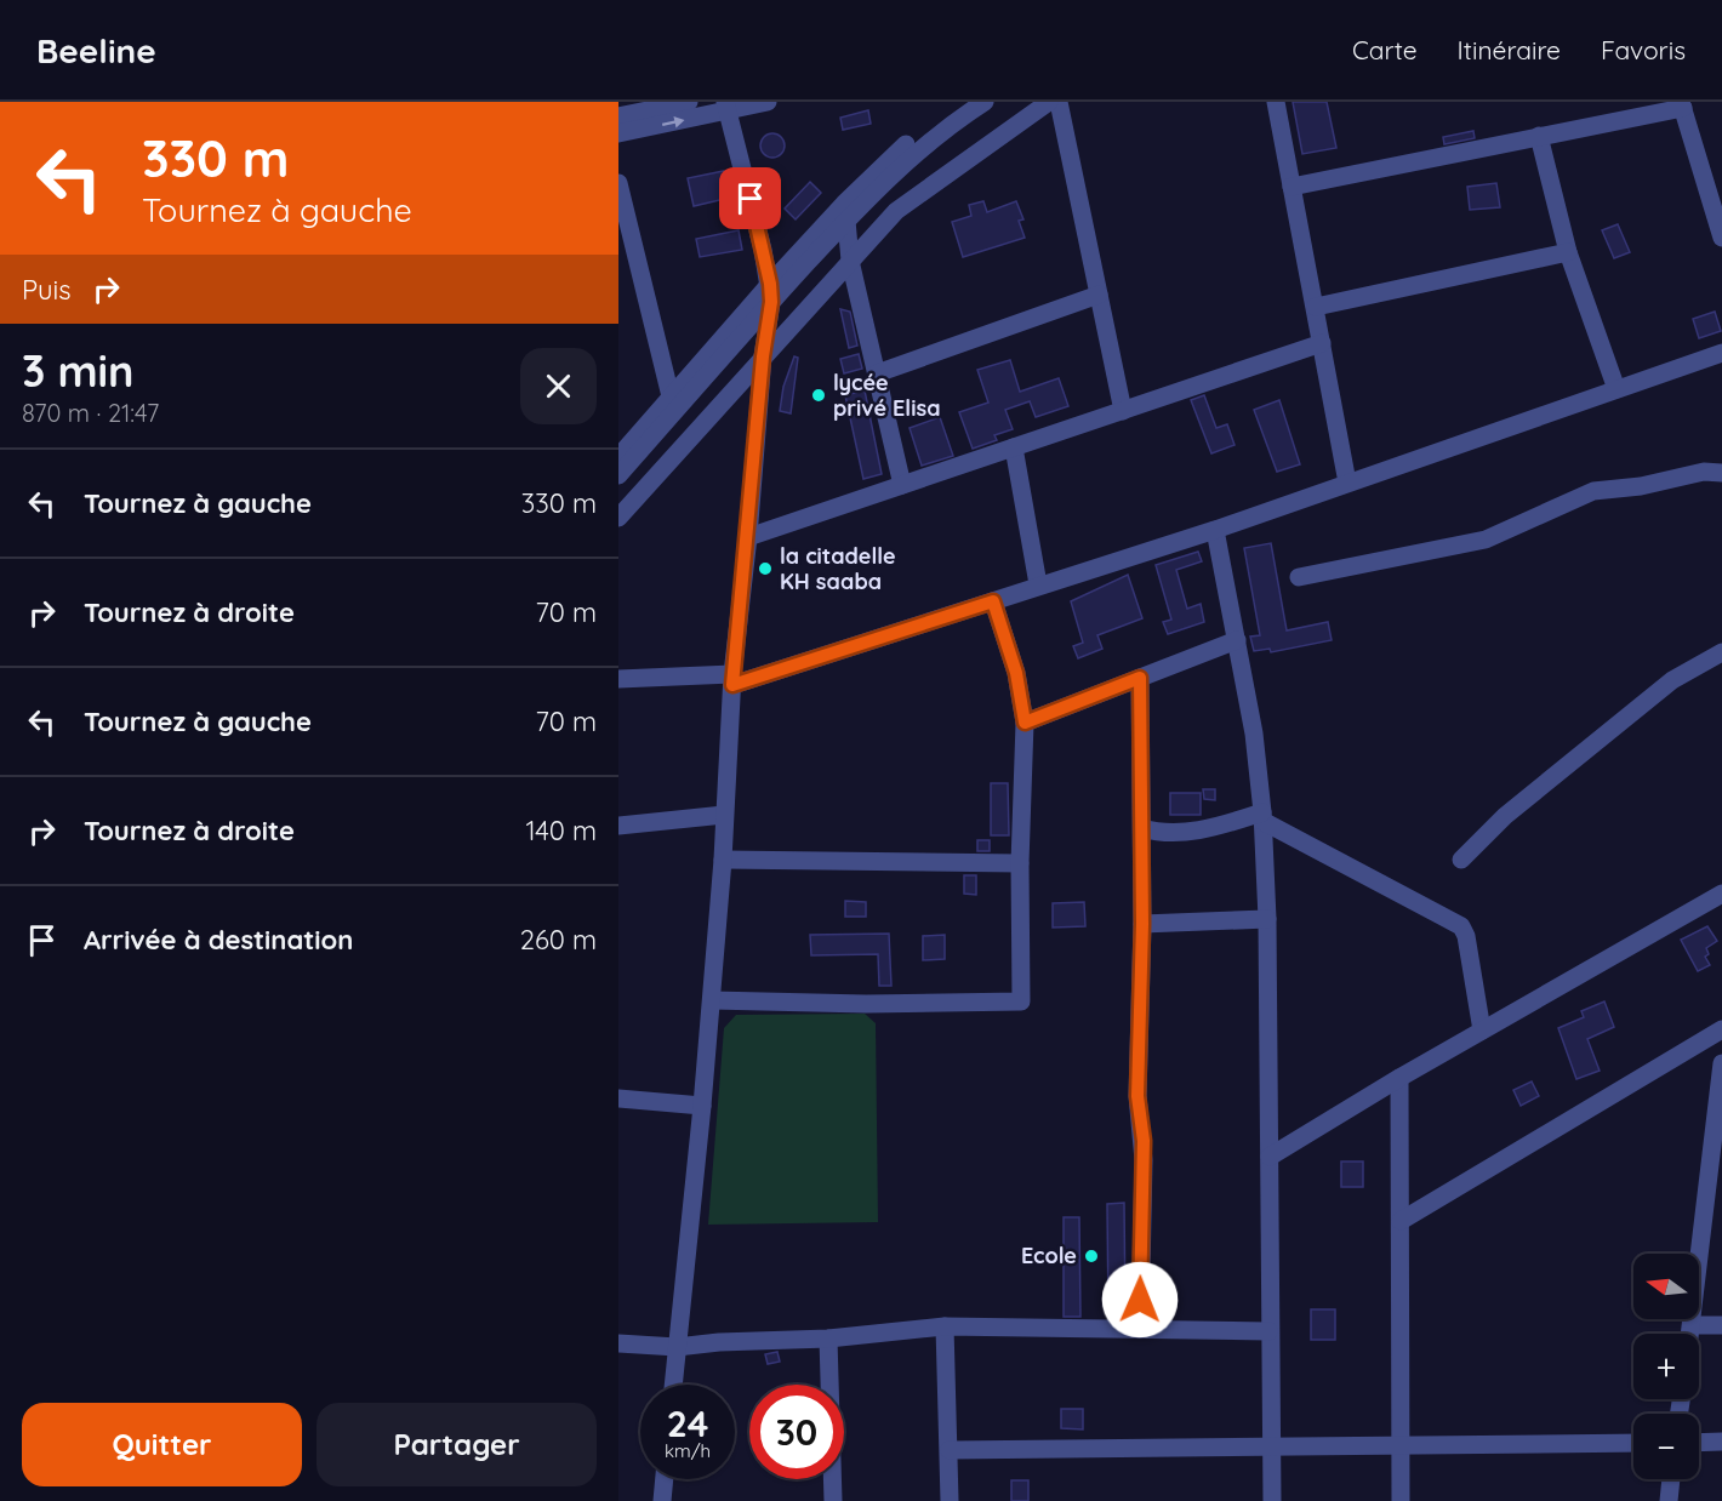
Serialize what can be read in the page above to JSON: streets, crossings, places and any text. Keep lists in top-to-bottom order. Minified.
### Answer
{"places":["lycée privé Elisa","la citadelle KH saaba","Ecole"],"north":"left","page":{"header":"Beeline","nav":["Carte","Itinéraire","Favoris"],"turn":["330 m","Tournez à gauche"],"then":"Puis","heading":["3 min","870 m · 21:47"],"list":[{"name":"Tournez à gauche","value":"330 m"},{"name":"Tournez à droite","value":"70 m"},{"name":"Tournez à gauche","value":"70 m"},{"name":"Tournez à droite","value":"140 m"},{"name":"Arrivée à destination","value":"260 m"}],"map_buttons":["+","−"],"speed":"24 km/h","limit":"30","buttons":["Quitter","Partager"]}}
